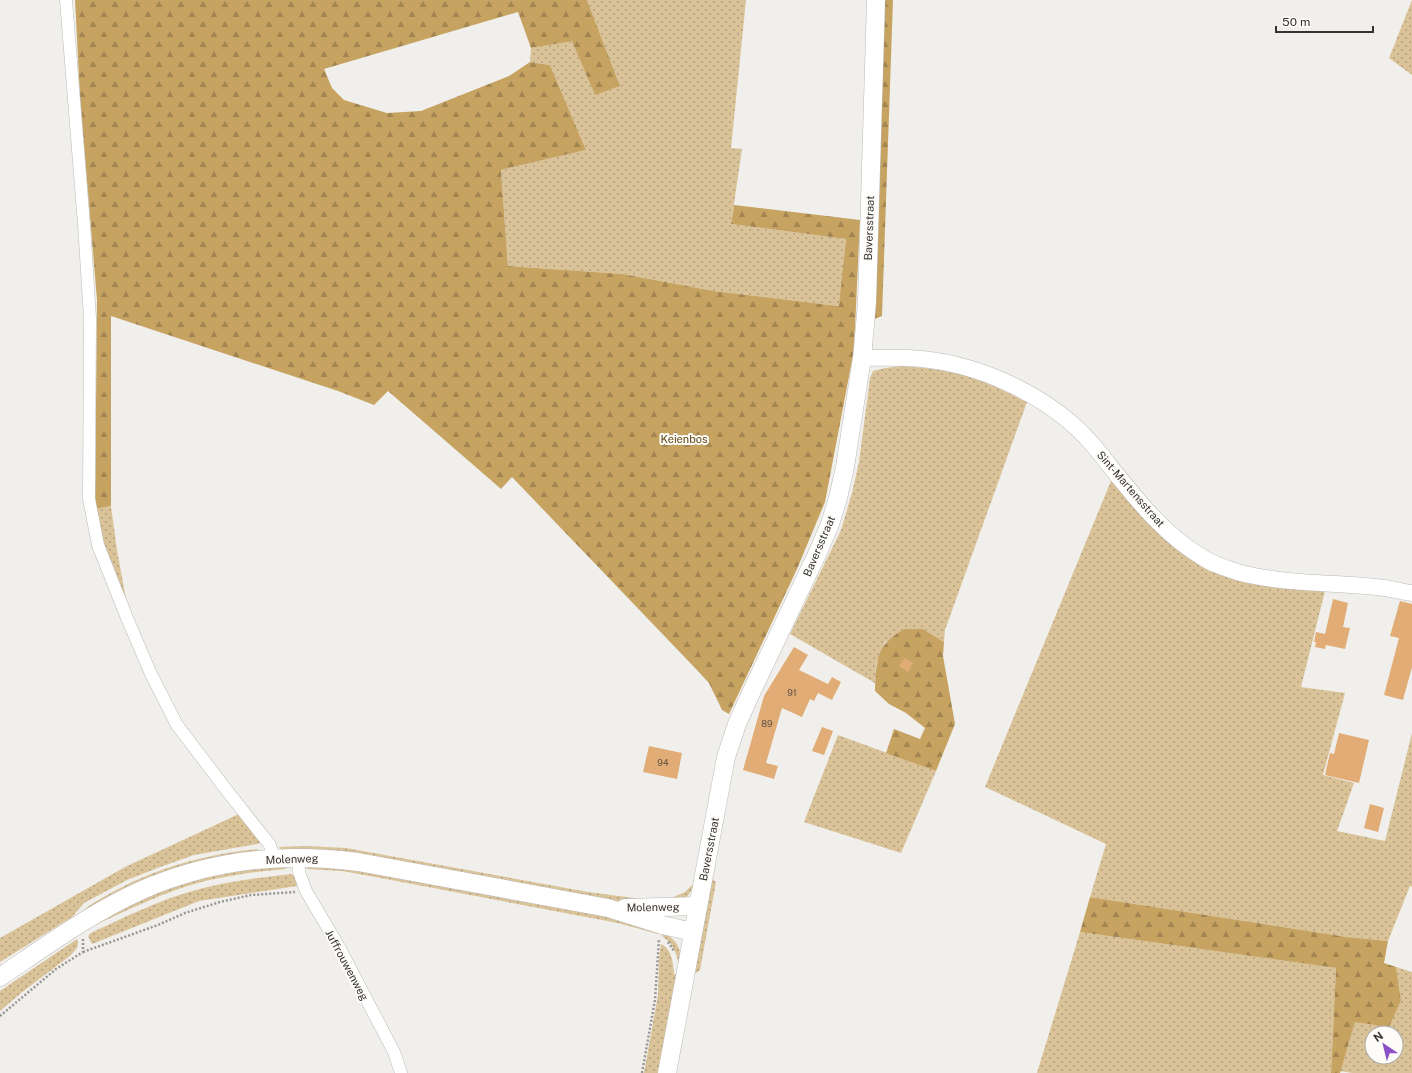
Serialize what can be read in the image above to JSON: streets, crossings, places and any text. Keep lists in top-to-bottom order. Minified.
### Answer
{"streets":{"main road":["Baversstraat","Molenweg"],"street":["Sint-Martensstraat","Juffrouwenweg"]},"crossings":[["Baversstraat","Sint-Martensstraat"],["Baversstraat","Molenweg"],["Molenweg","Juffrouwenweg"]],"parks":["Keienbos"],"house_numbers":["91","89","94"],"scale_bar":"50 m","north":"top left"}
